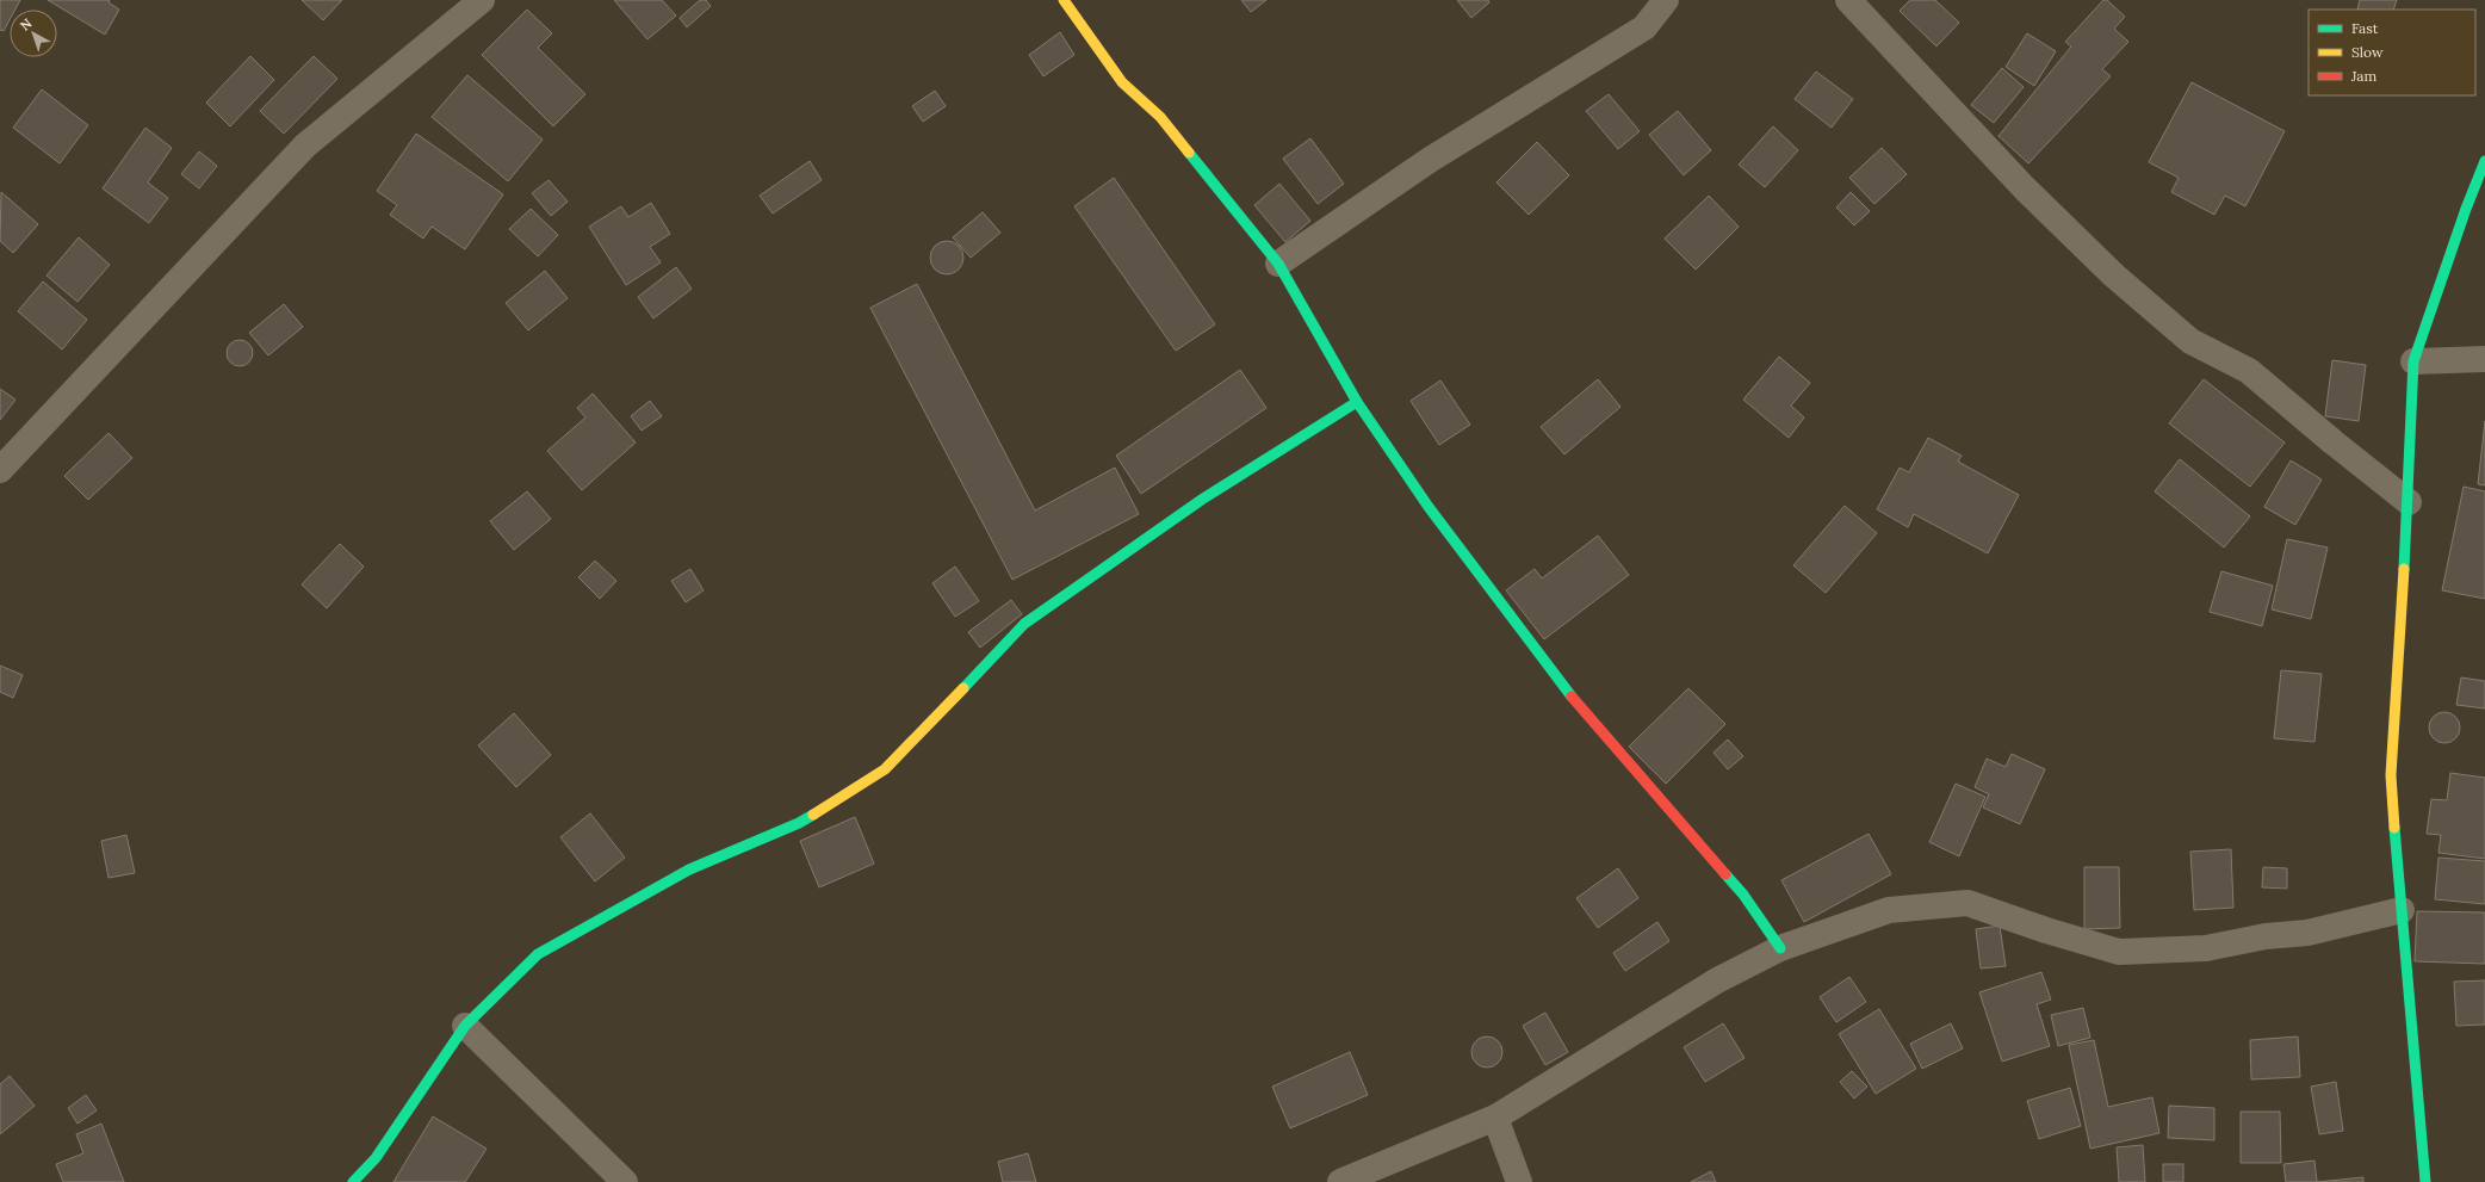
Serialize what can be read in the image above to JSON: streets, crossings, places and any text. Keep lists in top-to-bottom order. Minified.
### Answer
{"legend":["Fast","Slow","Jam"],"north":"top left"}
